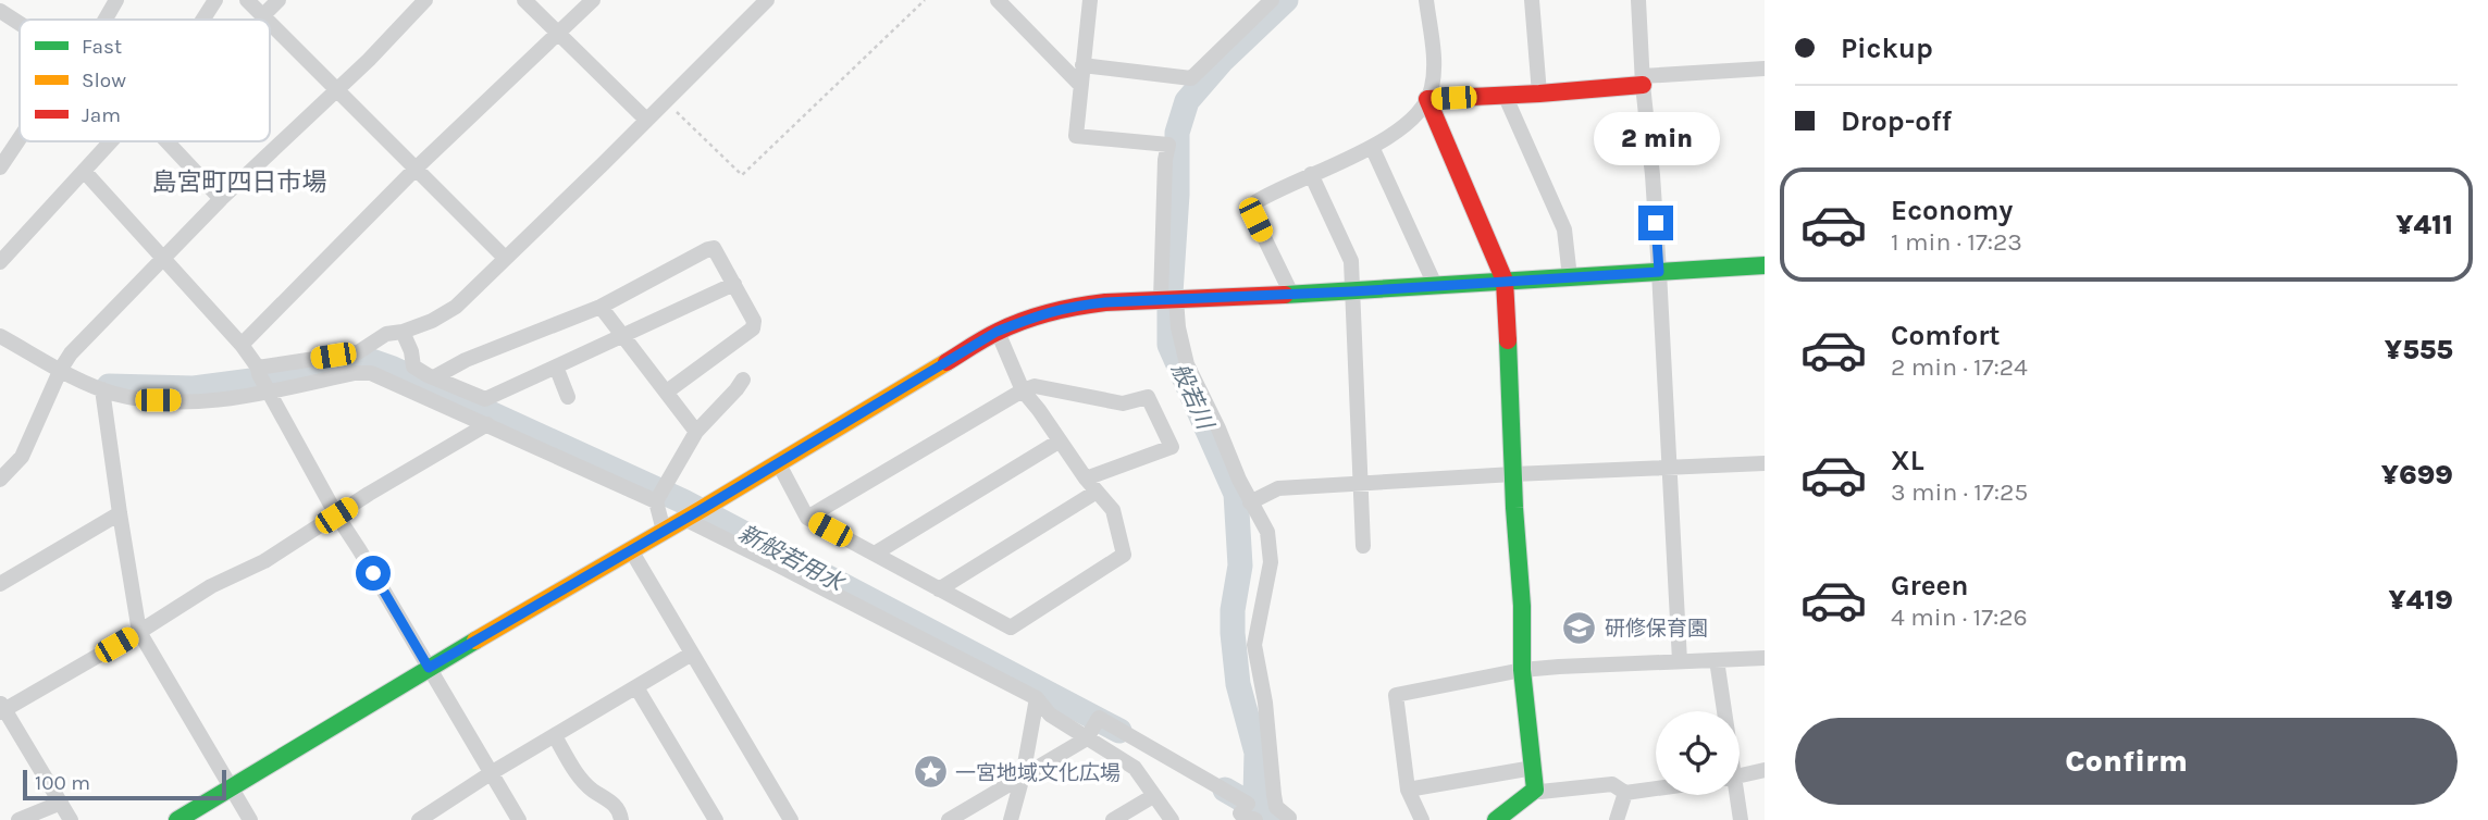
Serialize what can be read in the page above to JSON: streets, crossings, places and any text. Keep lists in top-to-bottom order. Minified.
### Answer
{"districts":["島宮町四日市場"],"water":["般若川","新般若用水"],"places":{"school or university":["研修保育園"],"place":["一宮地域文化広場"]},"legend":["Fast","Slow","Jam"],"scale_bar":"100 m","page":{"banner":["Pickup","Drop-off"],"bubble":"2 min","list":[{"name":"Economy","note":"1 min · 17:23","value":"¥411"},{"name":"Comfort","note":"2 min · 17:24","value":"¥555"},{"name":"XL","note":"3 min · 17:25","value":"¥699"},{"name":"Green","note":"4 min · 17:26","value":"¥419"}],"buttons":"Confirm","scale":"100 m"}}
